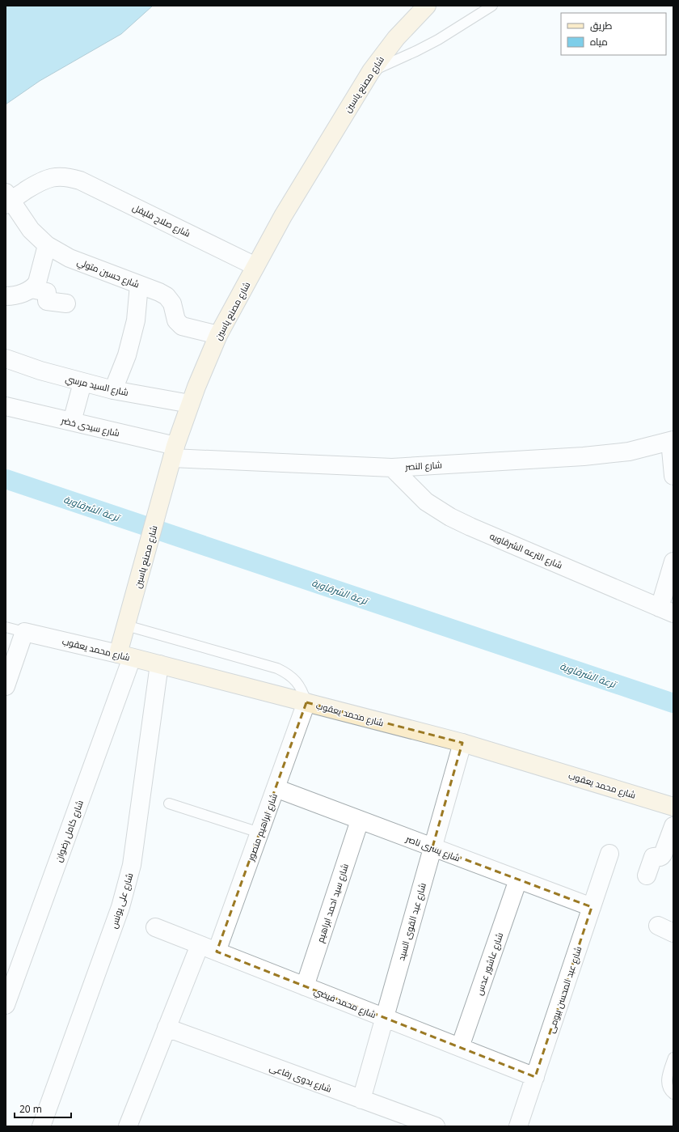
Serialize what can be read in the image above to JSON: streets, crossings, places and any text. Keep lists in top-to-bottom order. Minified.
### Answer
{"streets":{"main road":["شارع مصنع ياسين","شارع محمد يعقوب"],"street":["شارع صلاح فليفل","شارع حسين متولي","شارع السيد مرسي","شارع سيدى خضر","شارع النصر","شارع الترعه الشرقاويه","شارع ابراهيم منصور","شارع كامل رضوان","شارع يسرى ناصر","شارع على يونس","شارع سيد احمد ابراهيم","شارع عبد القوى السيد","شارع عاشور عدس","شارع عبد المحسن بيومى","شارع محمد فيضي","شارع بدوى رفاعى"]},"crossings":[["شارع مصنع ياسين","شارع صلاح فليفل"],["شارع مصنع ياسين","شارع حسين متولي"],["شارع مصنع ياسين","شارع السيد مرسي"],["شارع مصنع ياسين","شارع سيدى خضر"],["شارع مصنع ياسين","شارع النصر"],["شارع مصنع ياسين","شارع محمد يعقوب"],["شارع مصنع ياسين","شارع كامل رضوان"],["شارع صلاح فليفل","شارع حسين متولي"],["شارع سيدى خضر","شارع النصر"],["شارع النصر","شارع الترعه الشرقاويه"],["شارع محمد يعقوب","شارع ابراهيم منصور"],["شارع محمد يعقوب","شارع كامل رضوان"],["شارع محمد يعقوب","شارع على يونس"],["شارع محمد يعقوب","شارع عبد القوى السيد"],["شارع ابراهيم منصور","شارع يسرى ناصر"],["شارع ابراهيم منصور","شارع محمد فيضي"],["شارع يسرى ناصر","شارع سيد احمد ابراهيم"],["شارع يسرى ناصر","شارع عبد القوى السيد"],["شارع يسرى ناصر","شارع عاشور عدس"],["شارع يسرى ناصر","شارع عبد المحسن بيومى"],["شارع سيد احمد ابراهيم","شارع محمد فيضي"],["شارع عبد القوى السيد","شارع محمد فيضي"],["شارع عبد القوى السيد","شارع بدوى رفاعى"],["شارع عاشور عدس","شارع محمد فيضي"],["شارع عبد المحسن بيومى","شارع محمد فيضي"]],"water":["ترعة الشرقاوية"],"legend":["طريق","مياه"],"scale_bar":"20 m"}
